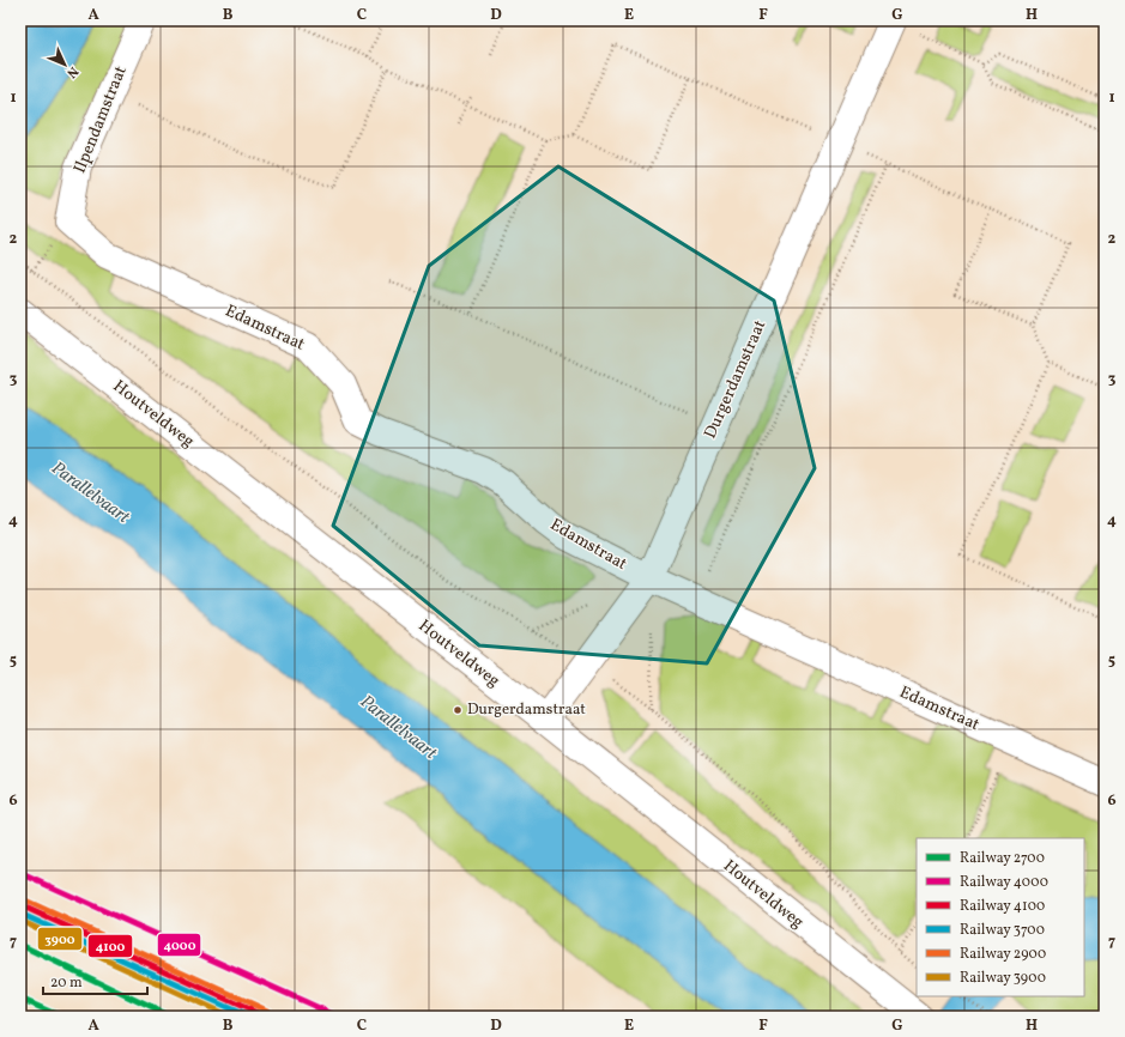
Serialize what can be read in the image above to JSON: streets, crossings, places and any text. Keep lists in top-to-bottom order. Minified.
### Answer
{"streets":{"street":["Ilpendamstraat","Edamstraat","Durgerdamstraat","Houtveldweg"]},"crossings":[["Ilpendamstraat","Edamstraat"],["Edamstraat","Durgerdamstraat"],["Durgerdamstraat","Houtveldweg"]],"water":["Parallelvaart"],"places":["Durgerdamstraat"],"lines":["rail line 4000","rail line 2900","rail line 4100","rail line 3700","rail line 3900","rail line 2700"],"legend":["Railway 2700","Railway 4000","Railway 4100","Railway 3700","Railway 2900","Railway 3900"],"scale_bar":"20 m","north":"bottom right","grid":{"columns":["A","B","C","D","E","F","G","H"],"rows":["1","2","3","4","5","6","7"]}}
